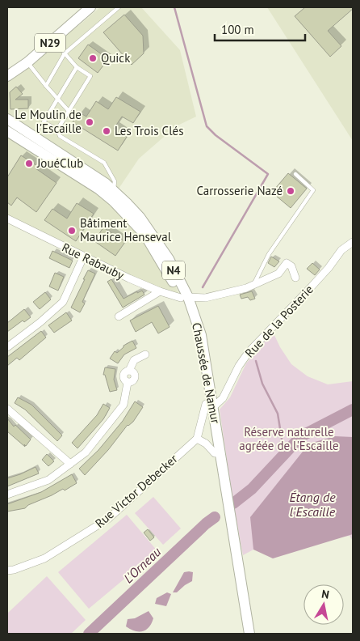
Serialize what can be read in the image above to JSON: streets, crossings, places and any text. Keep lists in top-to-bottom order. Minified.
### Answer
{"streets":{"main road":["N29","N4","Chaussée de Namur"],"street":["Rue Rabauby","Rue de la Posterie","Rue Victor Debecker"]},"crossings":[["Rue Rabauby","Chaussée de Namur"],["Rue de la Posterie","Chaussée de Namur"]],"water":["Étang de l'Escaille","L'Orneau"],"parks":["Réserve naturelle agréée de l'Escaille"],"places":["Quick","Le Moulin de l'Escaille","Les Trois Clés","JouéClub","Carrosserie Nazé","Bâtiment Maurice Henseval"],"scale_bar":"100 m","north":"top"}
